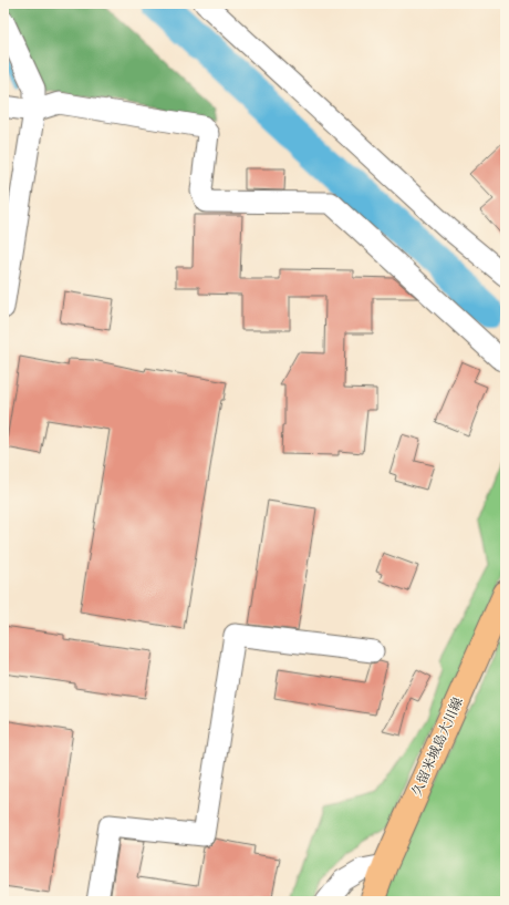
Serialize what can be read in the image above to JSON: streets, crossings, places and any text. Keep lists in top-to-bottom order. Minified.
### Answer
{"streets":{"main road":["久留米城島大川線"]}}
